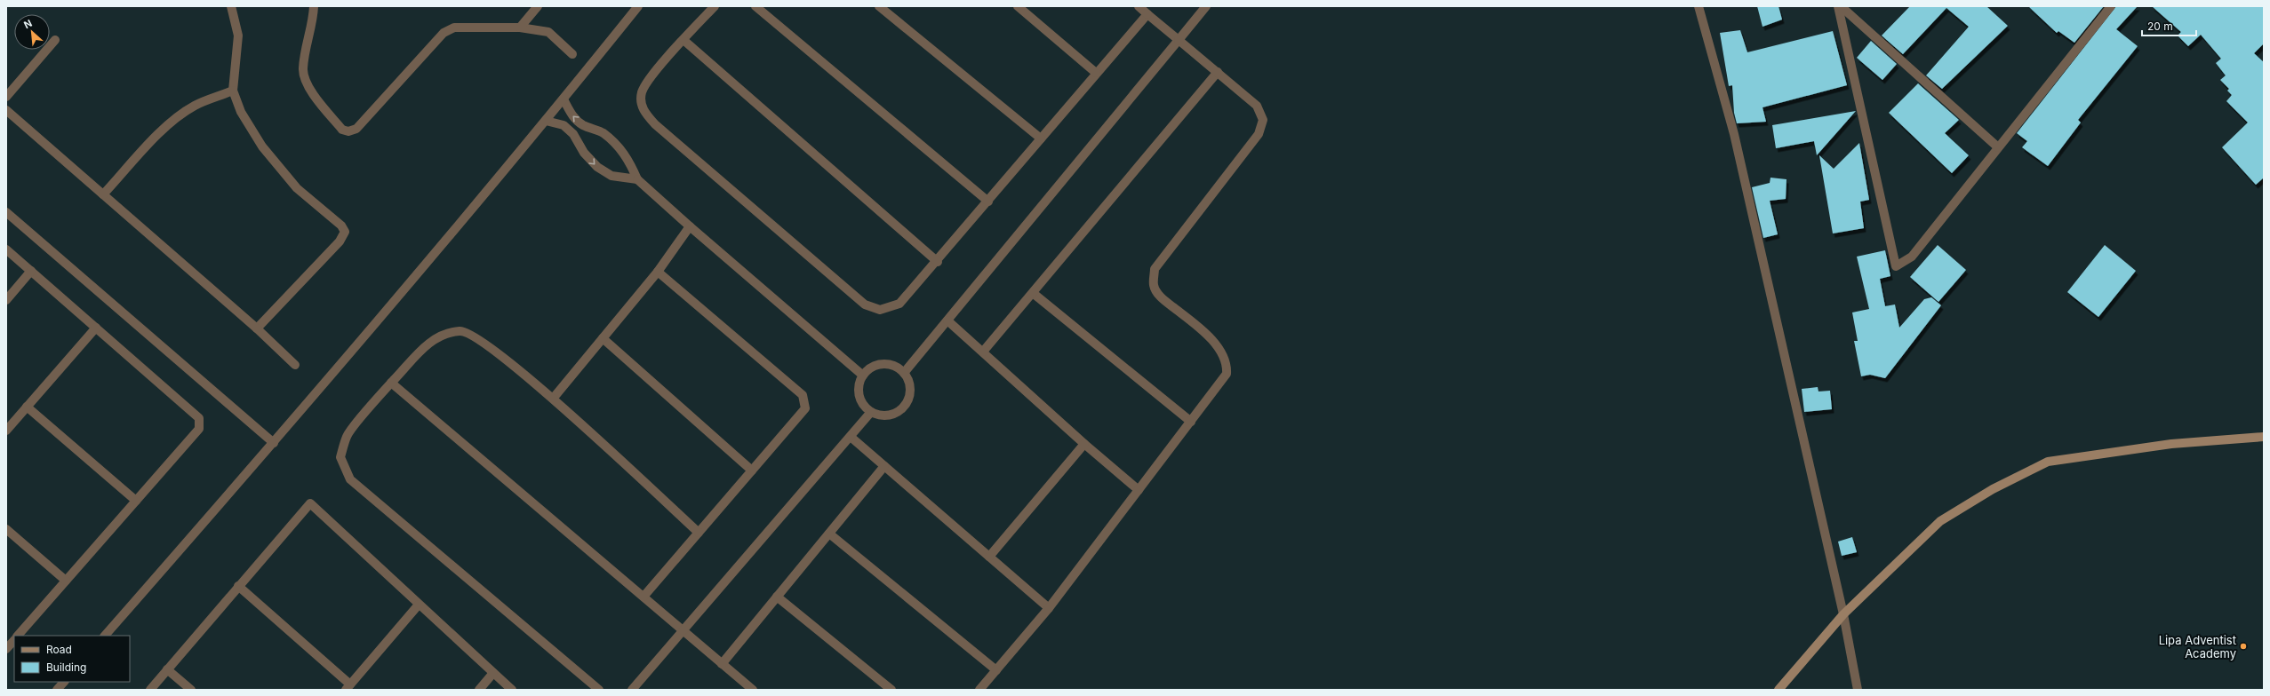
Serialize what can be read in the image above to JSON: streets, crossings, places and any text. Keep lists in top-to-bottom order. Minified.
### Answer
{"places":["Lipa Adventist Academy"],"legend":["Road","Building"],"scale_bar":"20 m","north":"top left"}
